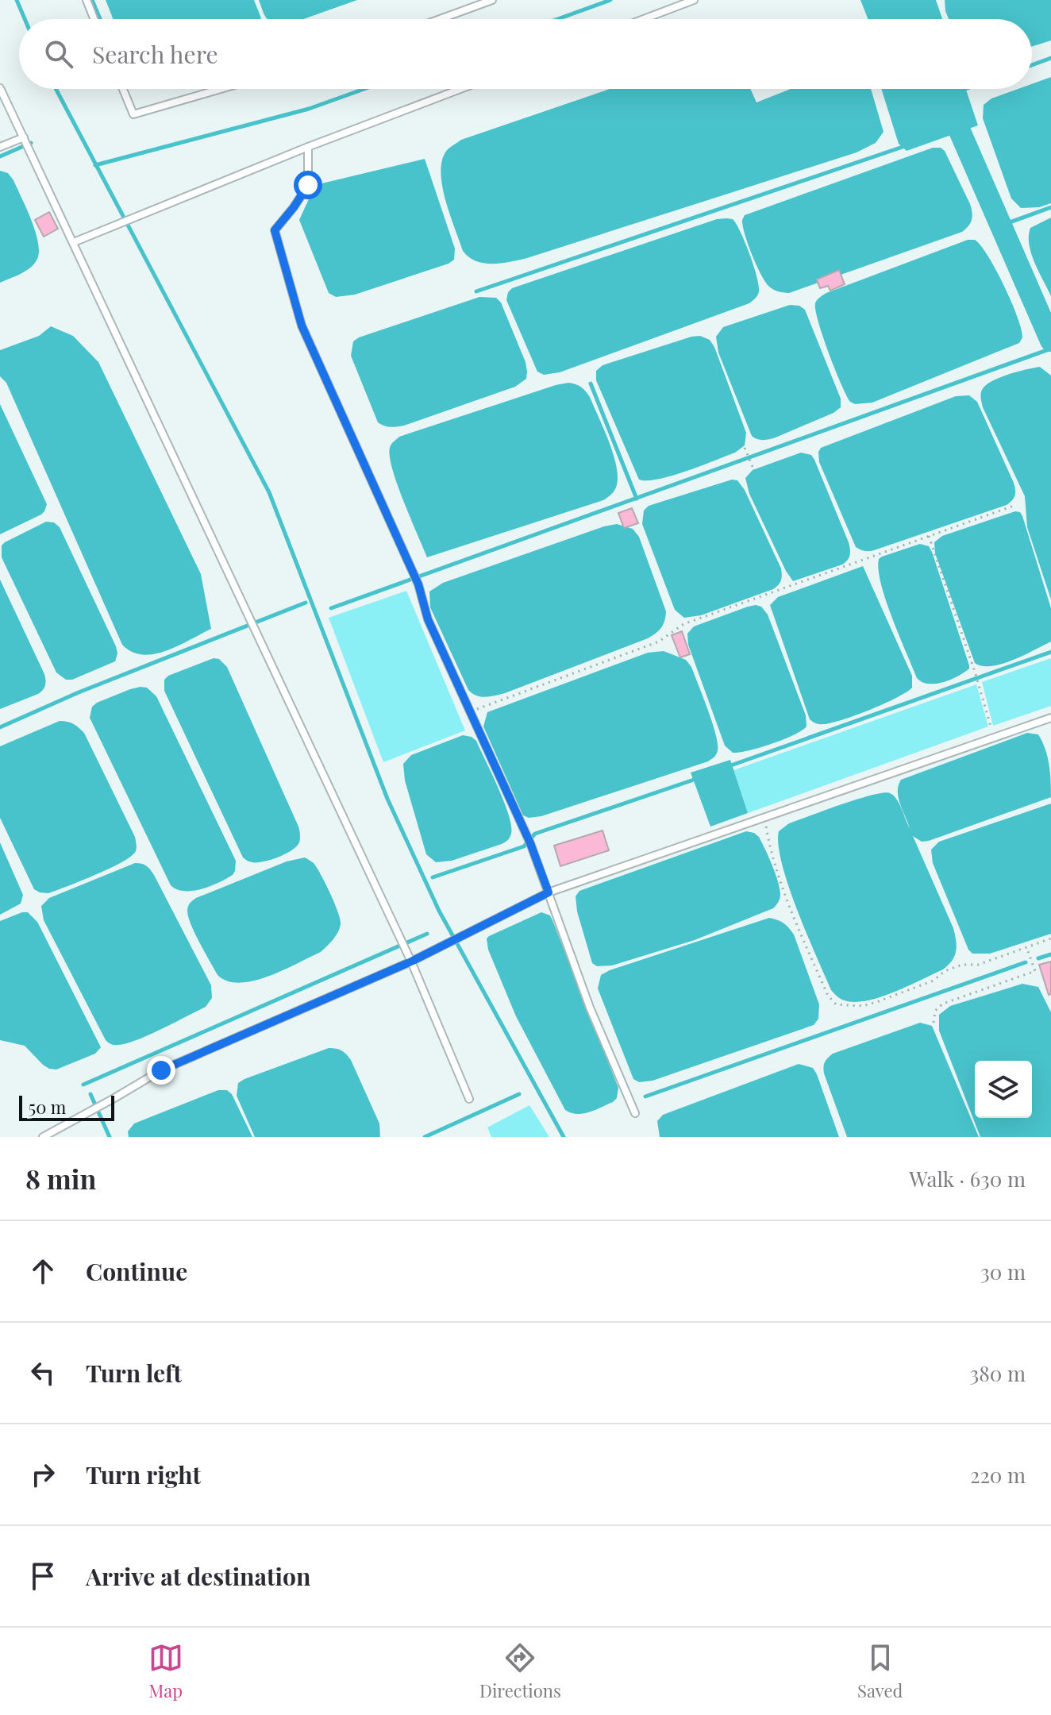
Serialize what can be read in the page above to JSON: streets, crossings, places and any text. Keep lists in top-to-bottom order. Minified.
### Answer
{"scale_bar":"50 m","page":{"search":"Search here","scale":"50 m","heading":["8 min","Walk · 630 m"],"list":[["Continue","30 m"],["Turn left","380 m"],["Turn right","220 m"],"Arrive at destination"],"nav":["Map","Directions","Saved"]}}
